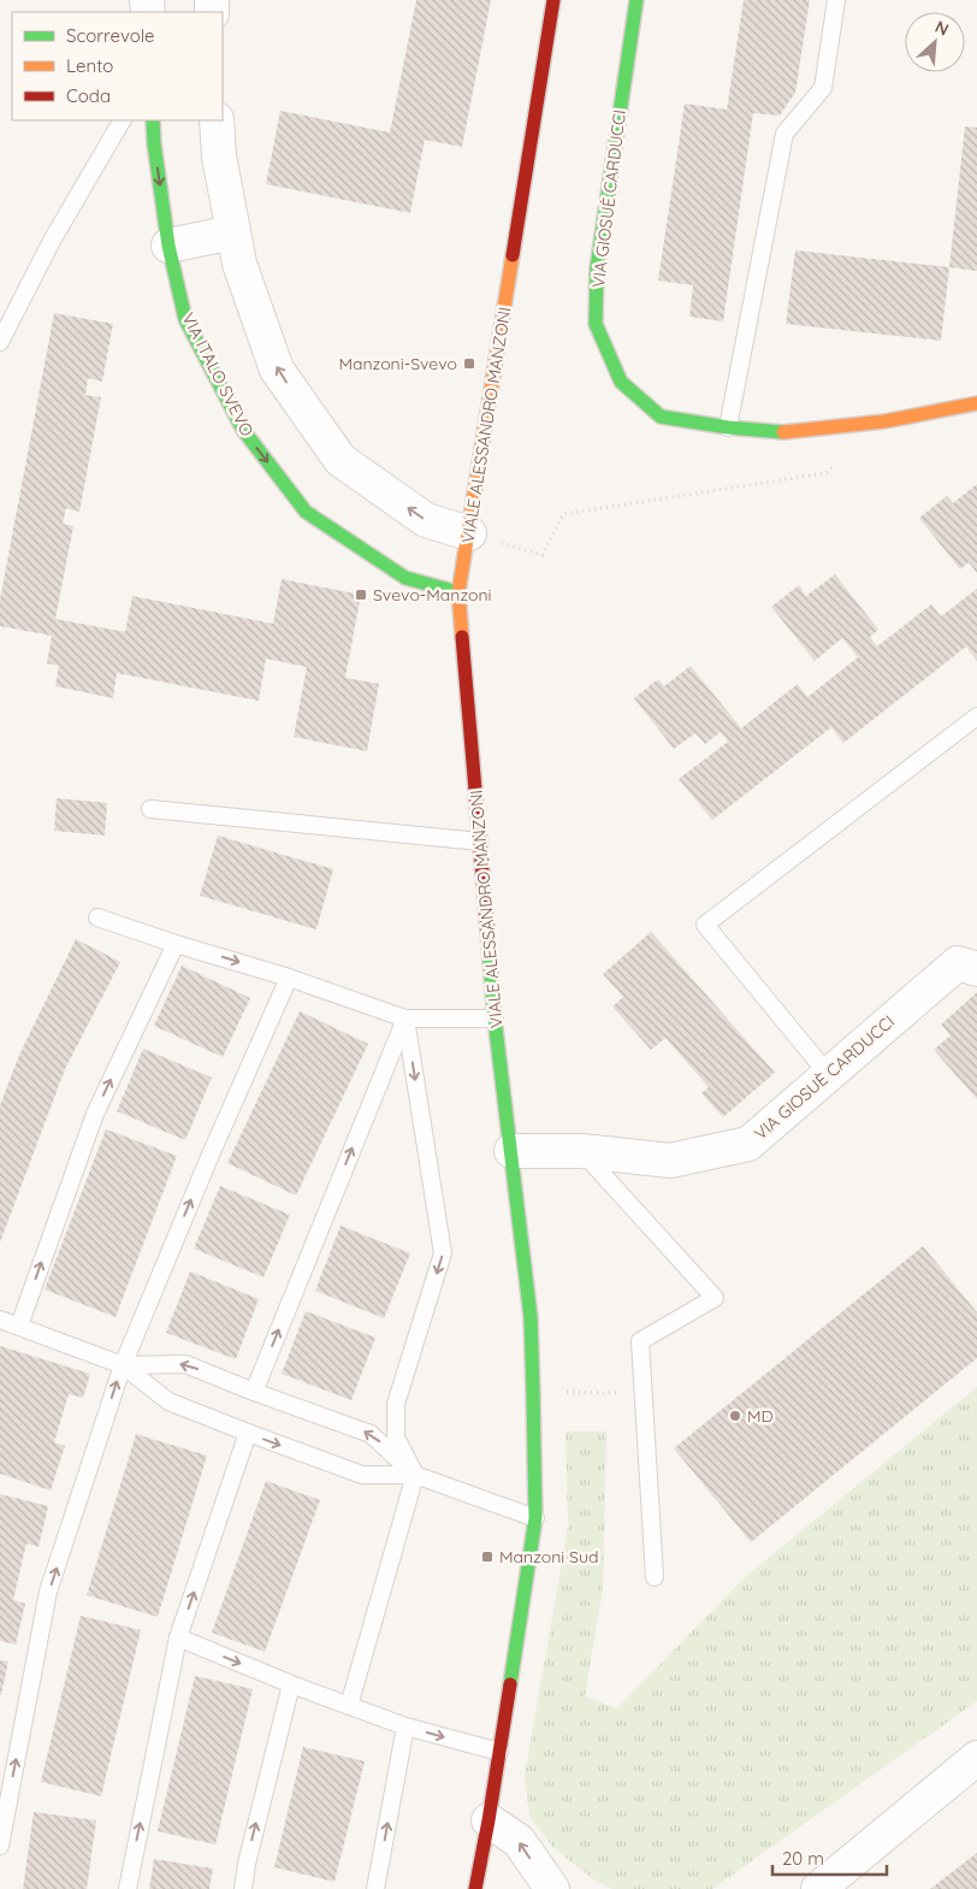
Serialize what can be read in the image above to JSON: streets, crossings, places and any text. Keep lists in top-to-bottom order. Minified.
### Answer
{"streets":{"street":["VIA GIOSUÈ CARDUCCI","VIA ITALO SVEVO","VIALE ALESSANDRO MANZONI"]},"crossings":[["VIA GIOSUÈ CARDUCCI","VIALE ALESSANDRO MANZONI"],["VIA ITALO SVEVO","VIALE ALESSANDRO MANZONI"]],"places":{"transit":["Manzoni-Svevo","Svevo-Manzoni","Manzoni Sud"],"other":["MD"]},"legend":["Scorrevole","Lento","Coda"],"scale_bar":"20 m","north":"top right"}
